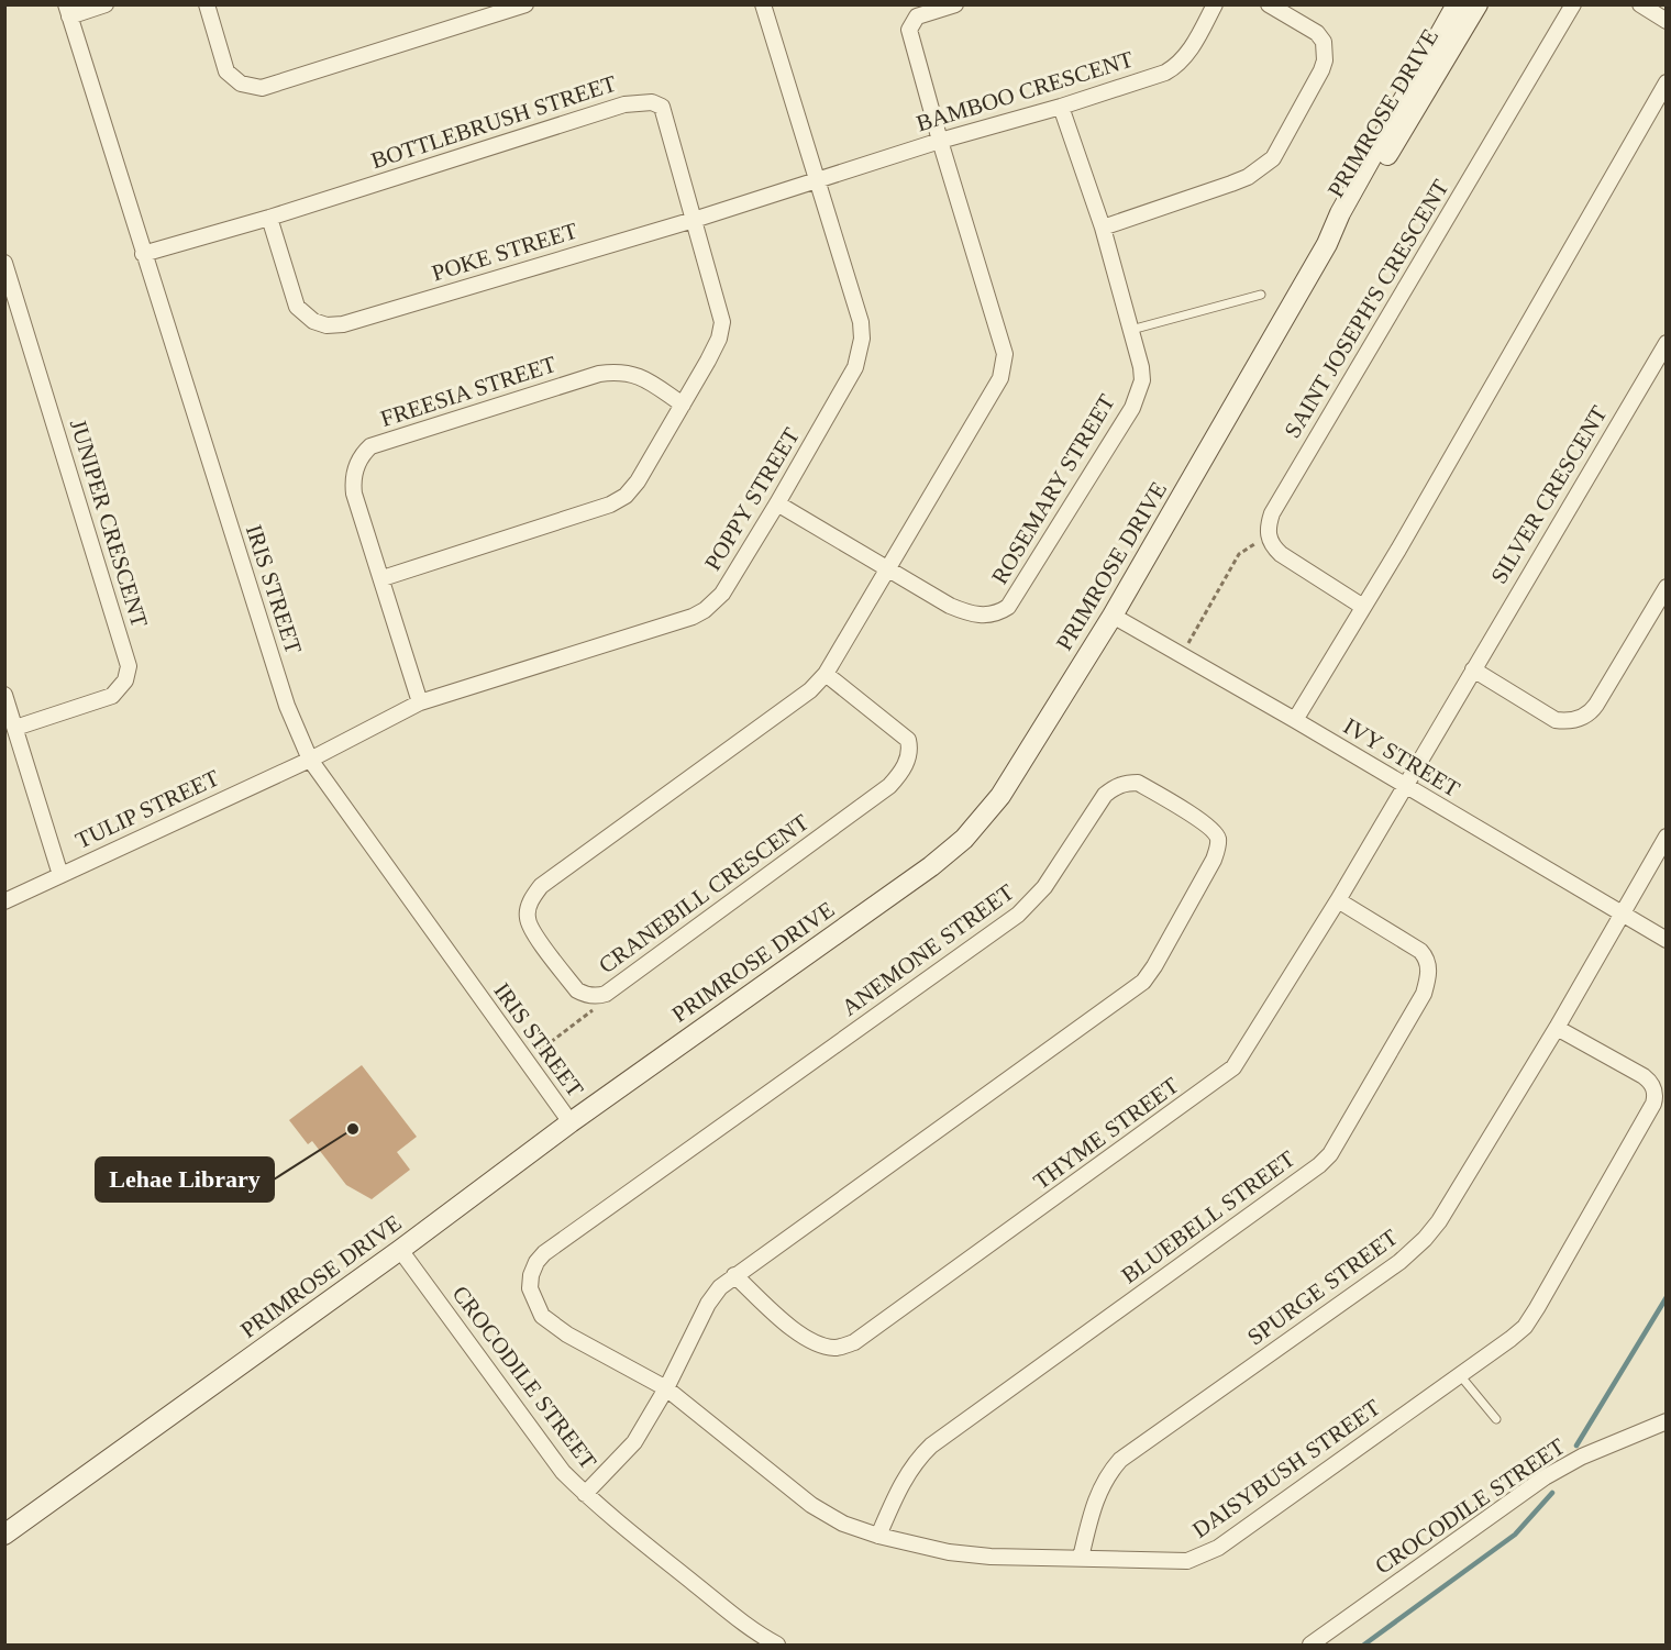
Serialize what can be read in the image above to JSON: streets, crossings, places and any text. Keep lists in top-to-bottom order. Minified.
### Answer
{"streets":{"street":["BAMBOO CRESCENT","PRIMROSE DRIVE","BOTTLEBRUSH STREET","POKE STREET","SAINT JOSEPH'S CRESCENT","FREESIA STREET","ROSEMARY STREET","SILVER CRESCENT","POPPY STREET","JUNIPER CRESCENT","IRIS STREET","IVY STREET","TULIP STREET","CRANEBILL CRESCENT","ANEMONE STREET","THYME STREET","BLUEBELL STREET","SPURGE STREET","CROCODILE STREET","DAISYBUSH STREET"]},"crossings":[["BAMBOO CRESCENT","POKE STREET"],["BAMBOO CRESCENT","ROSEMARY STREET"],["BAMBOO CRESCENT","POPPY STREET"],["BAMBOO CRESCENT","CRANEBILL CRESCENT"],["PRIMROSE DRIVE","IRIS STREET"],["PRIMROSE DRIVE","IVY STREET"],["PRIMROSE DRIVE","CROCODILE STREET"],["BOTTLEBRUSH STREET","POKE STREET"],["BOTTLEBRUSH STREET","FREESIA STREET"],["BOTTLEBRUSH STREET","IRIS STREET"],["POKE STREET","POPPY STREET"],["FREESIA STREET","POPPY STREET"],["ROSEMARY STREET","POPPY STREET"],["ROSEMARY STREET","CRANEBILL CRESCENT"],["SILVER CRESCENT","IVY STREET"],["SILVER CRESCENT","THYME STREET"],["POPPY STREET","IRIS STREET"],["POPPY STREET","TULIP STREET"],["IRIS STREET","TULIP STREET"],["IVY STREET","THYME STREET"],["IVY STREET","SPURGE STREET"],["ANEMONE STREET","THYME STREET"],["ANEMONE STREET","CROCODILE STREET"],["ANEMONE STREET","DAISYBUSH STREET"],["THYME STREET","BLUEBELL STREET"],["BLUEBELL STREET","DAISYBUSH STREET"],["SPURGE STREET","DAISYBUSH STREET"]],"places":["Lehae Library"]}
